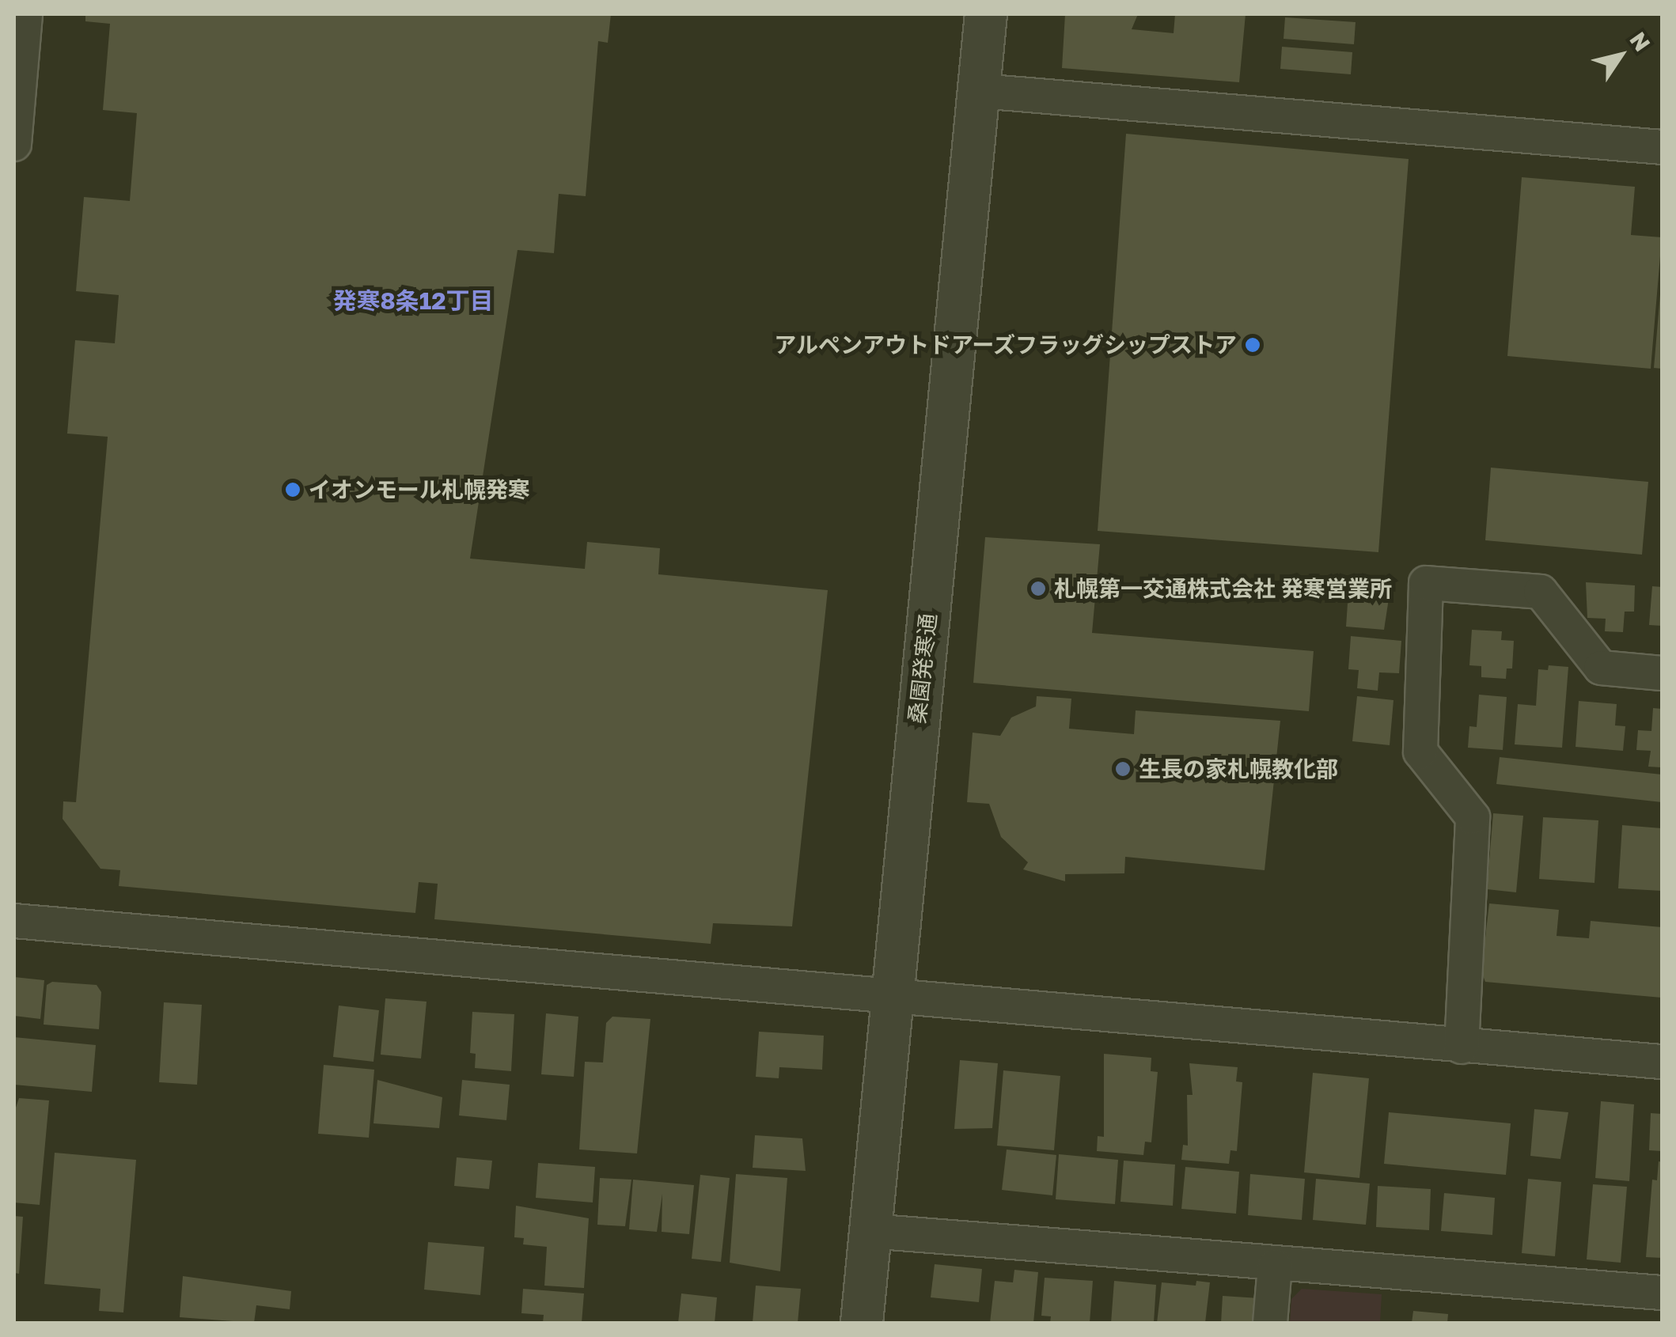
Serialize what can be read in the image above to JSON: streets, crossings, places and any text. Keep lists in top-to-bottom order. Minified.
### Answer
{"streets":{"street":["桑園発寒通"]},"districts":["発寒8条12丁目"],"places":["アルペンアウトドアーズフラッグシップストア","イオンモール札幌発寒","札幌第一交通株式会社 発寒営業所","生長の家札幌教化部"],"north":"top right"}
